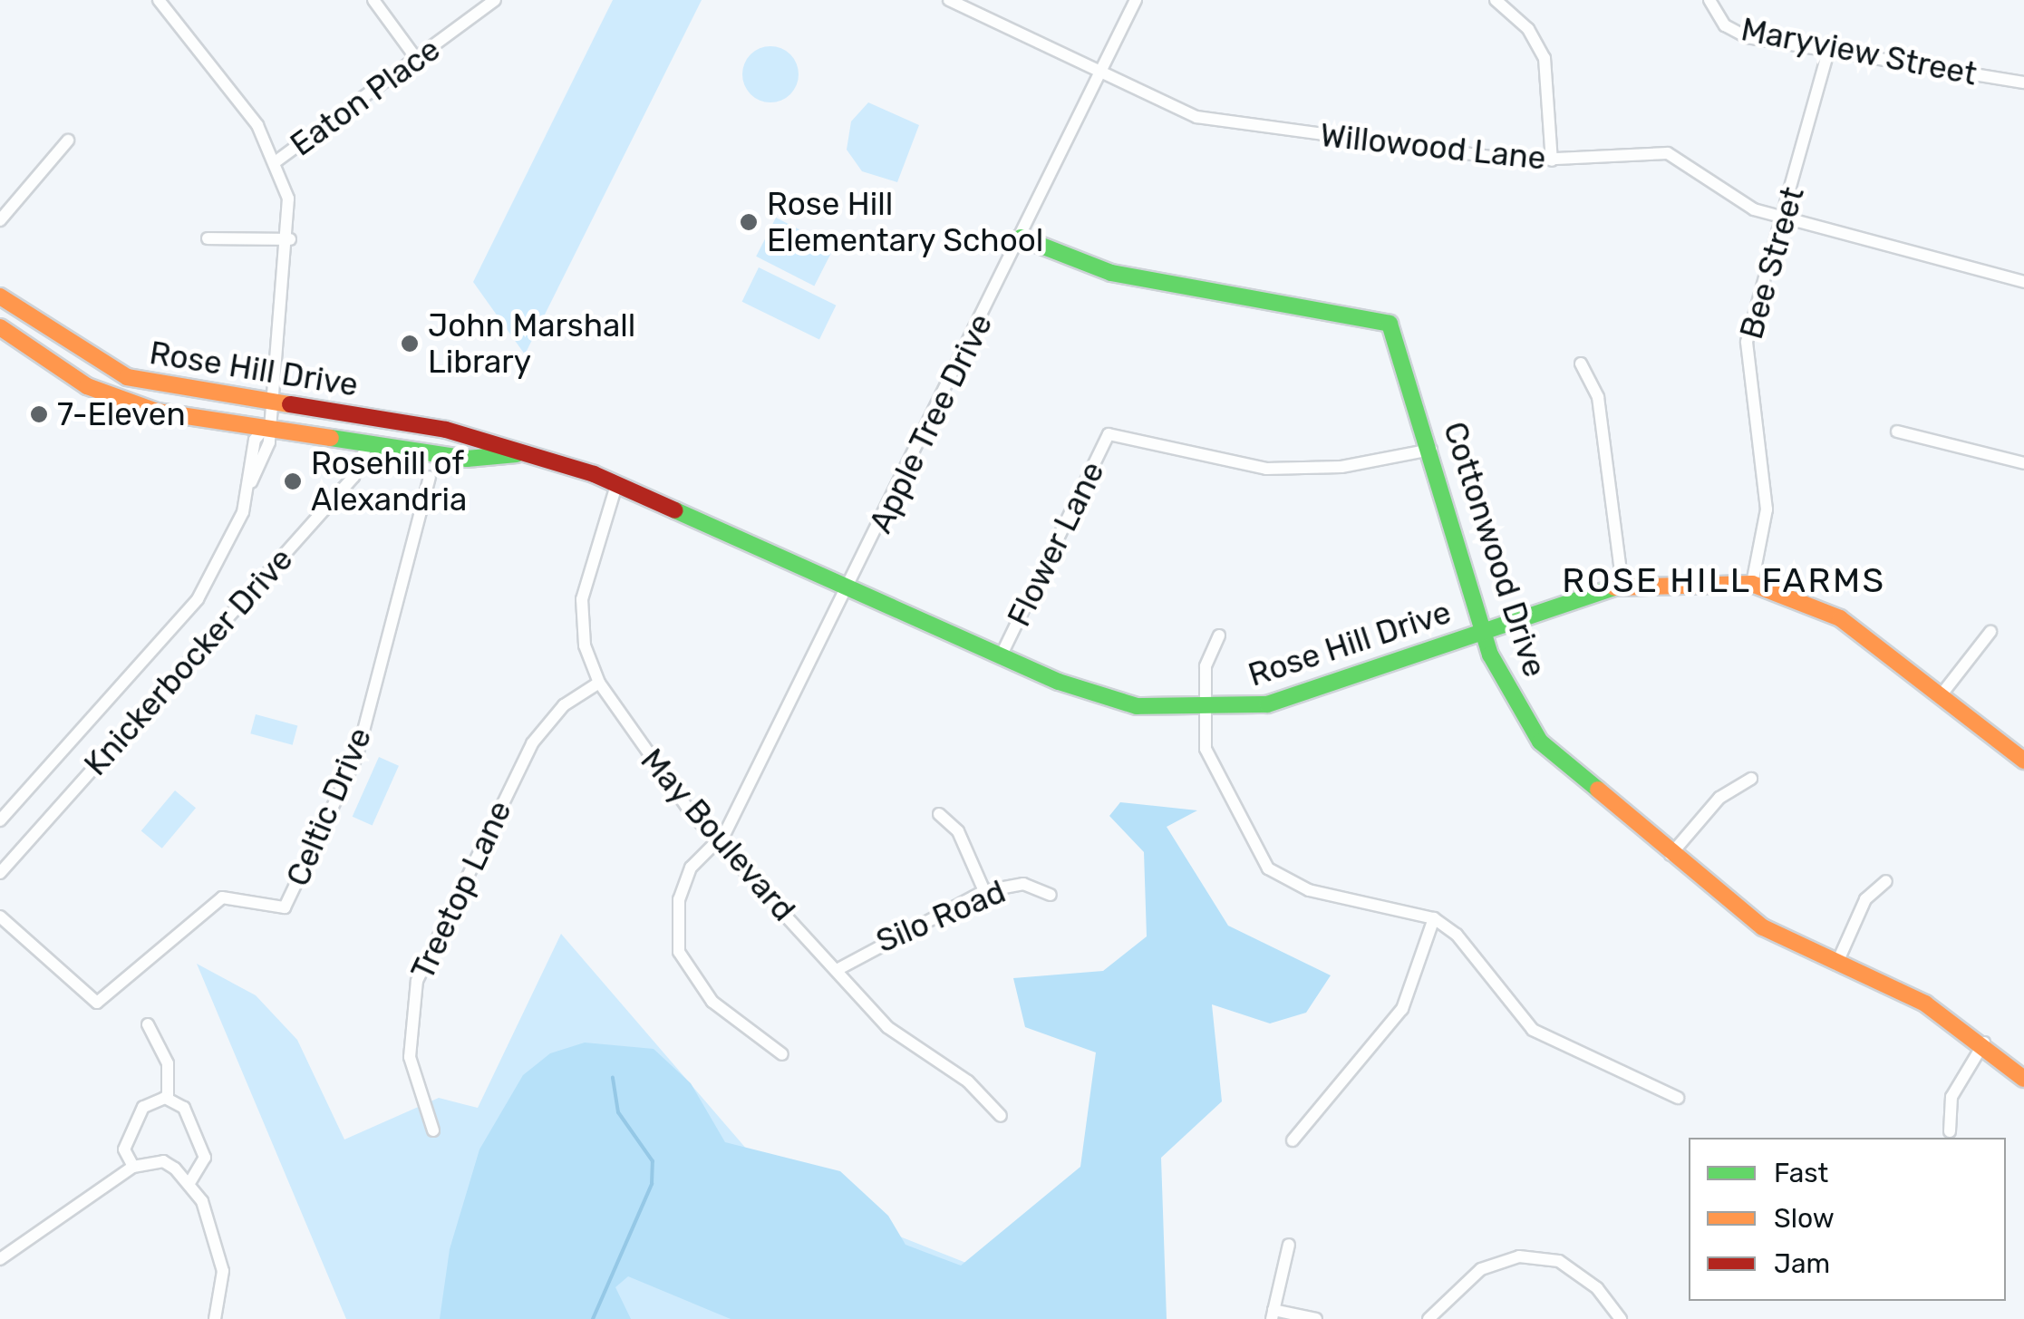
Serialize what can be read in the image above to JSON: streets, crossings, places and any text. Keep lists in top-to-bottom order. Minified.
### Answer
{"streets":{"street":["Maryview Street","Eaton Place","Willowood Lane","Bee Street","Rose Hill Drive","Apple Tree Drive","Flower Lane","Cottonwood Drive","Knickerbocker Drive","Celtic Drive","May Boulevard","Treetop Lane","Silo Road"]},"crossings":[["Maryview Street","Bee Street"],["Willowood Lane","Bee Street"],["Willowood Lane","Apple Tree Drive"],["Bee Street","Rose Hill Drive"],["Rose Hill Drive","Apple Tree Drive"],["Rose Hill Drive","Flower Lane"],["Rose Hill Drive","Cottonwood Drive"],["Rose Hill Drive","Knickerbocker Drive"],["Rose Hill Drive","May Boulevard"],["Apple Tree Drive","Cottonwood Drive"],["Apple Tree Drive","May Boulevard"],["Flower Lane","Cottonwood Drive"],["May Boulevard","Treetop Lane"],["May Boulevard","Silo Road"]],"districts":["ROSE HILL FARMS"],"places":["Rose Hill Elementary School","John Marshall Library","7-Eleven","Rosehill of Alexandria"],"legend":["Fast","Slow","Jam"]}
